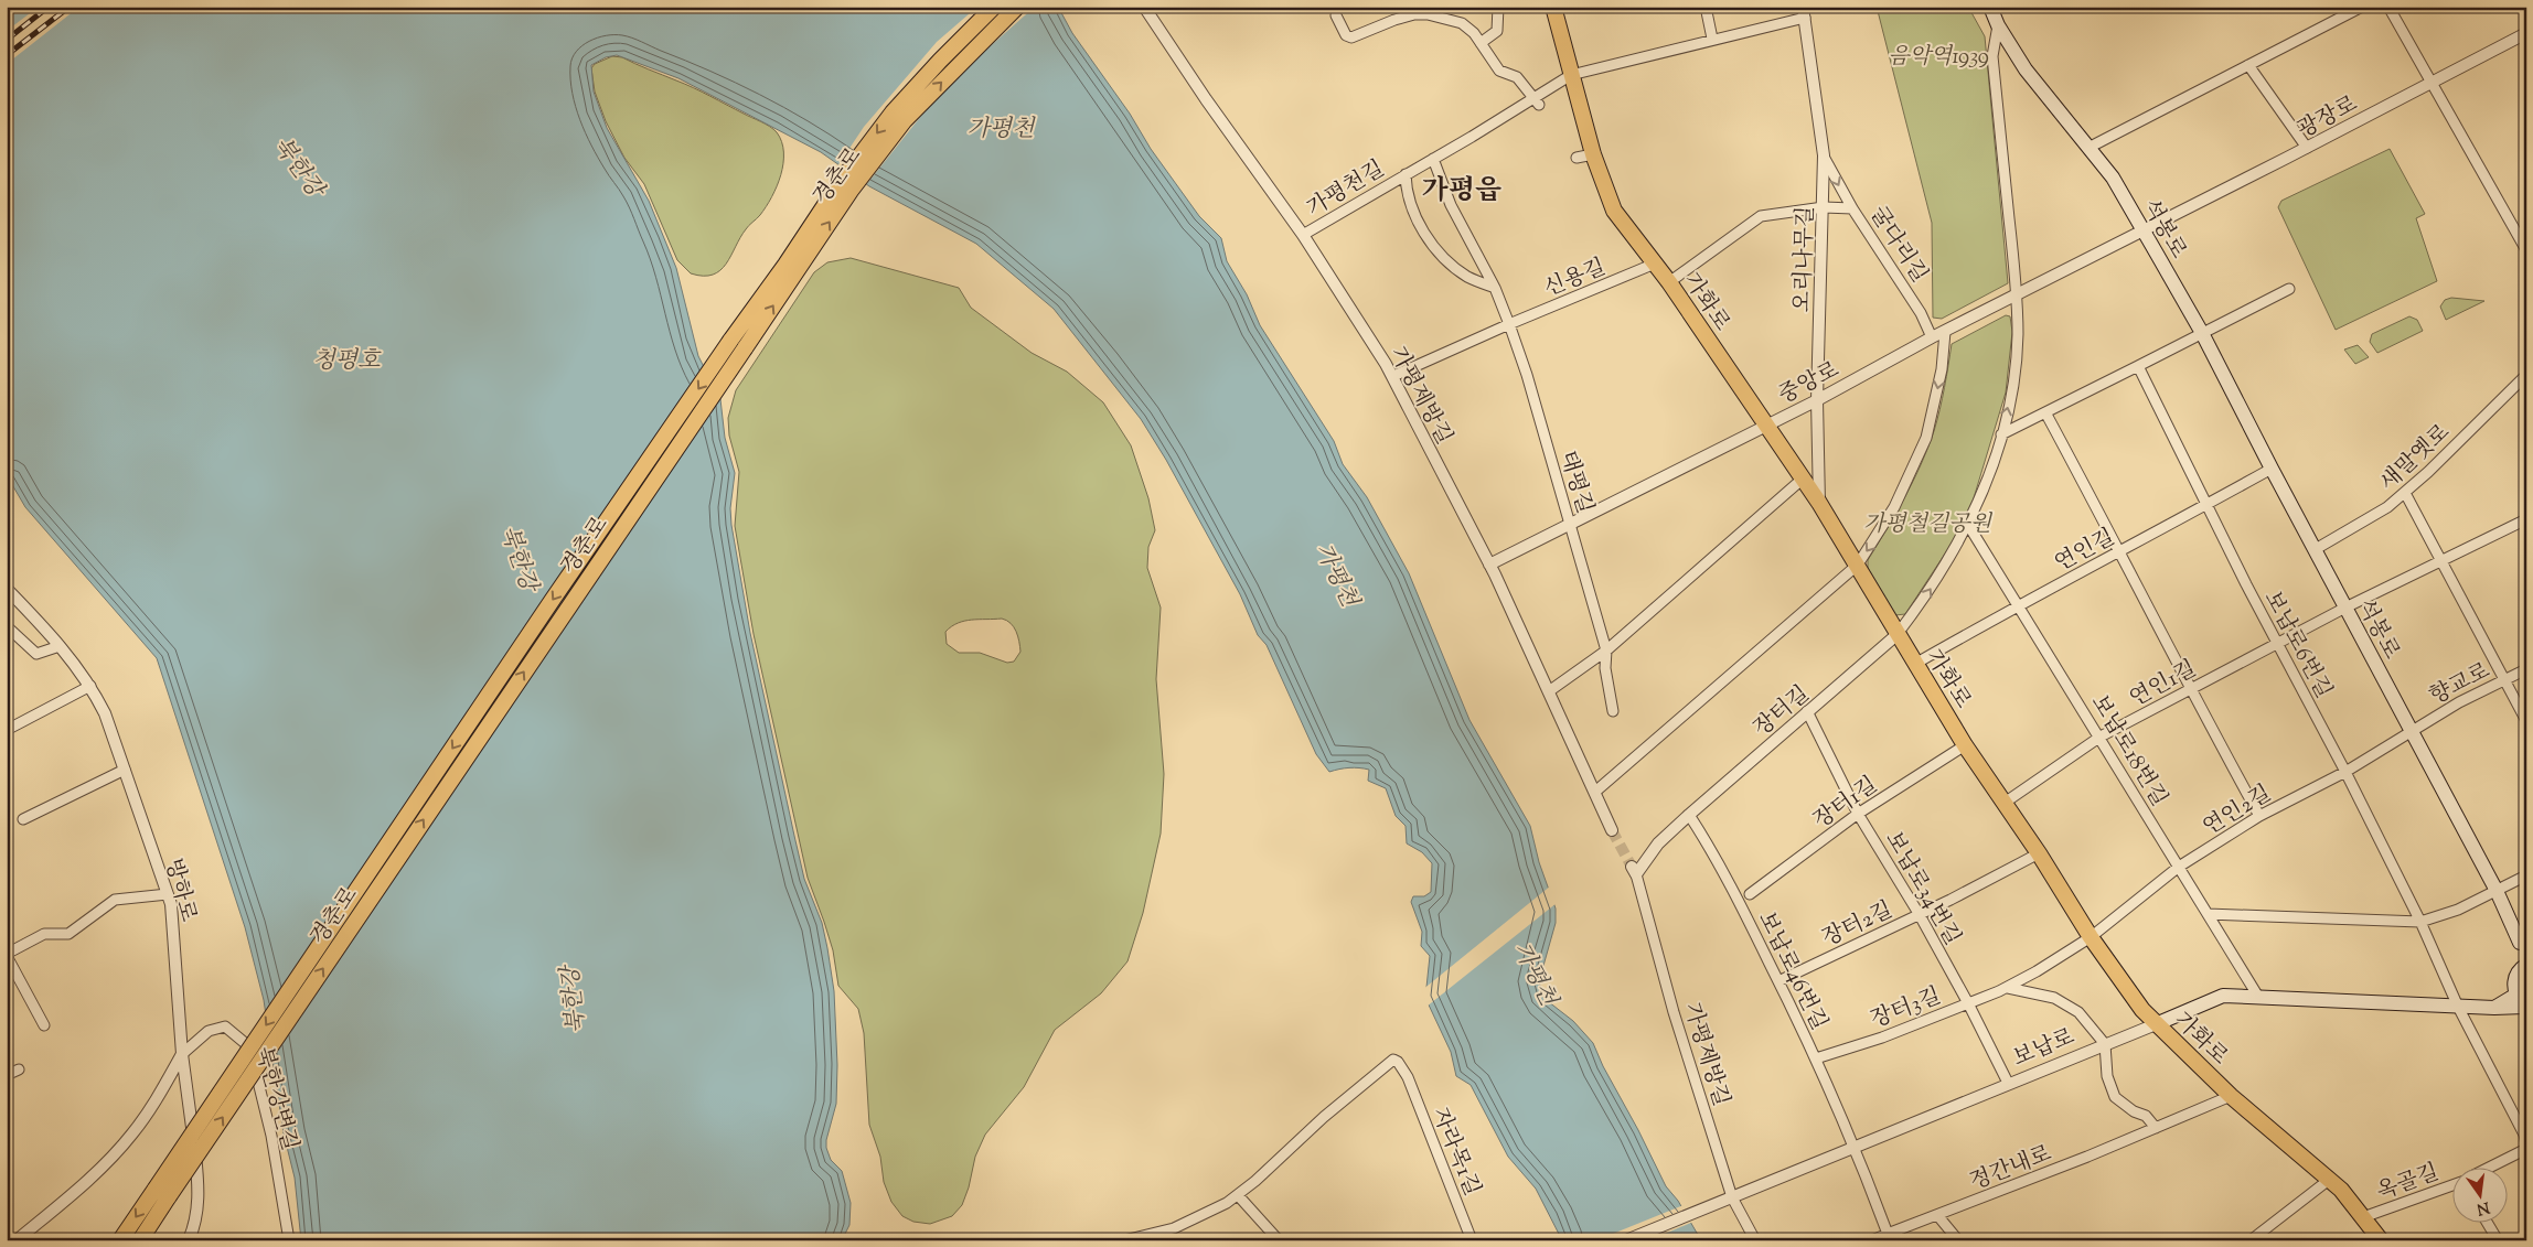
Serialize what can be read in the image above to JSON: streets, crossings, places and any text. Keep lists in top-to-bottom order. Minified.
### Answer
{"streets":{"main road":["경춘로","석봉로","가화로","보납로"],"street":["광장로","가평천길","굴다리길","오리나무길","신용길","중앙로","가평제방길","새말옛로","태평길","연인길","보납로6번길","연인1길","향교로","장터길","보납로18번길","장터1길","연인2길","보납로34번길","방하로","장터2길","보납로46번길","장터3길","북한강변길","자라목1길","정간내로","옥골길"]},"crossings":[["광장로","석봉로"],["광장로","중앙로"],["가평천길","가화로"],["가평천길","가평제방길"],["석봉로","중앙로"],["석봉로","새말옛로"],["석봉로","연인길"],["석봉로","연인1길"],["석봉로","향교로"],["석봉로","연인2길"],["굴다리길","오리나무길"],["굴다리길","가화로"],["굴다리길","중앙로"],["오리나무길","가화로"],["오리나무길","중앙로"],["신용길","가화로"],["신용길","가평제방길"],["신용길","태평길"],["가화로","중앙로"],["가화로","연인길"],["가화로","연인1길"],["가화로","장터길"],["가화로","장터1길"],["가화로","연인2길"],["가화로","장터2길"],["가화로","장터3길"],["가화로","보납로"],["가화로","정간내로"],["가화로","옥골길"],["중앙로","가평제방길"],["중앙로","태평길"],["가평제방길","장터길"],["가평제방길","보납로46번길"],["가평제방길","보납로"],["연인길","보납로6번길"],["연인길","보납로18번길"],["보납로6번길","연인1길"],["보납로6번길","연인2길"],["보납로6번길","보납로"],["연인1길","보납로18번길"],["향교로","연인2길"],["장터길","보납로34번길"],["장터길","보납로46번길"],["보납로18번길","연인2길"],["보납로18번길","보납로"],["장터1길","보납로34번길"],["연인2길","장터3길"],["보납로34번길","장터2길"],["보납로34번길","장터3길"],["보납로34번길","보납로"],["방하로","북한강변길"],["장터2길","보납로46번길"],["보납로46번길","장터3길"],["보납로46번길","보납로"]],"districts":["가평읍"],"water":["가평천","북한강","청평호"],"parks":["음악역1939","가평철길공원"],"north":"bottom"}
